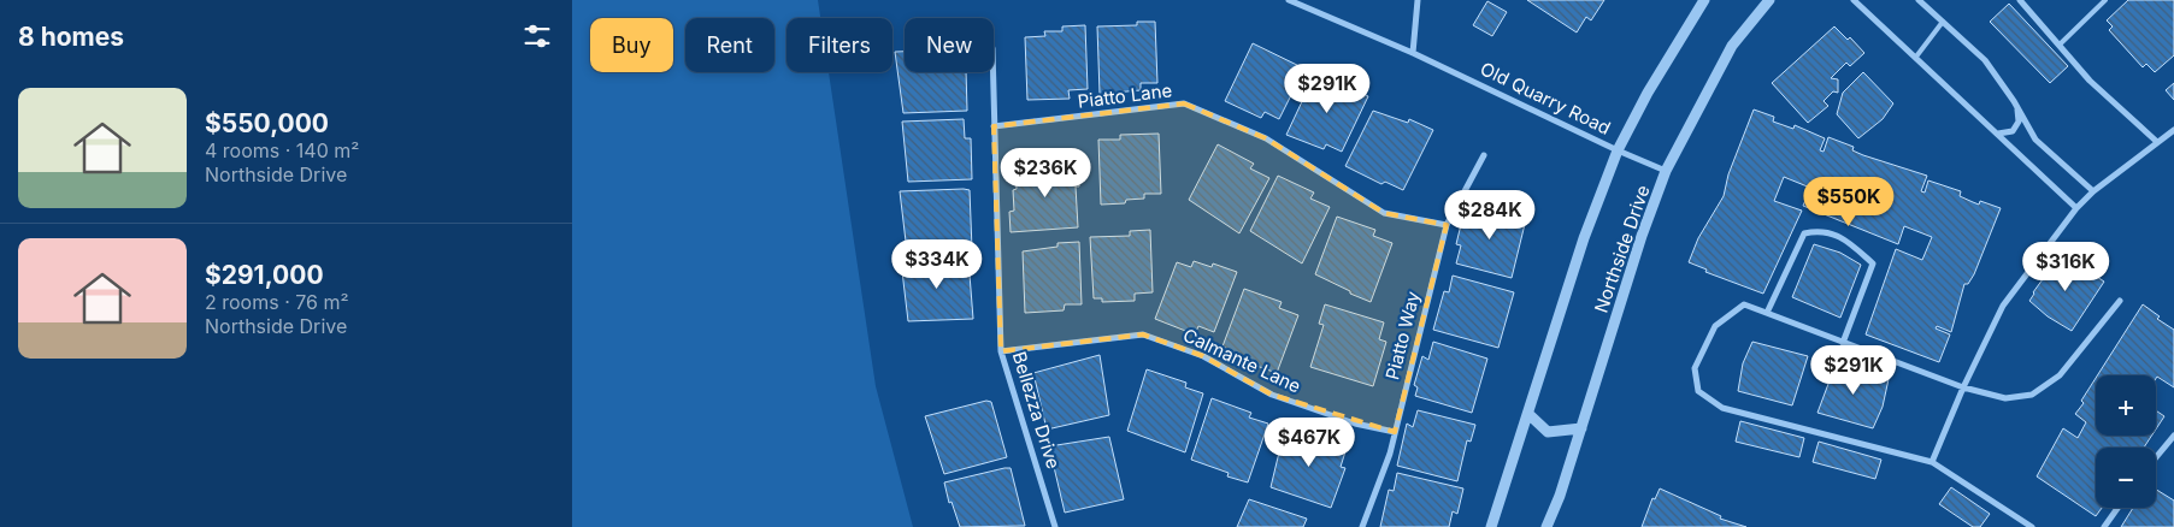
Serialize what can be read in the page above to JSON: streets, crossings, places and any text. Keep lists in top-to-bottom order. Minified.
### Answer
{"streets":{"street":["Piatto Lane","Old Quarry Road","Northside Drive","Piatto Way","Calmante Lane","Bellezza Drive"]},"crossings":[["Piatto Lane","Piatto Way"],["Piatto Lane","Bellezza Drive"],["Old Quarry Road","Northside Drive"],["Piatto Way","Calmante Lane"],["Calmante Lane","Bellezza Drive"]],"page":{"heading":"8 homes","chip":["Buy","Rent","Filters","New"],"price":["$291K","$236K","$550K","$284K","$334K","$316K","$291K","$467K"],"list":[{"name":"$550,000","note":"4 rooms · 140 m² · Northside Drive"},{"name":"$291,000","note":"2 rooms · 76 m² · Northside Drive"}],"map_buttons":["+","−"]}}
